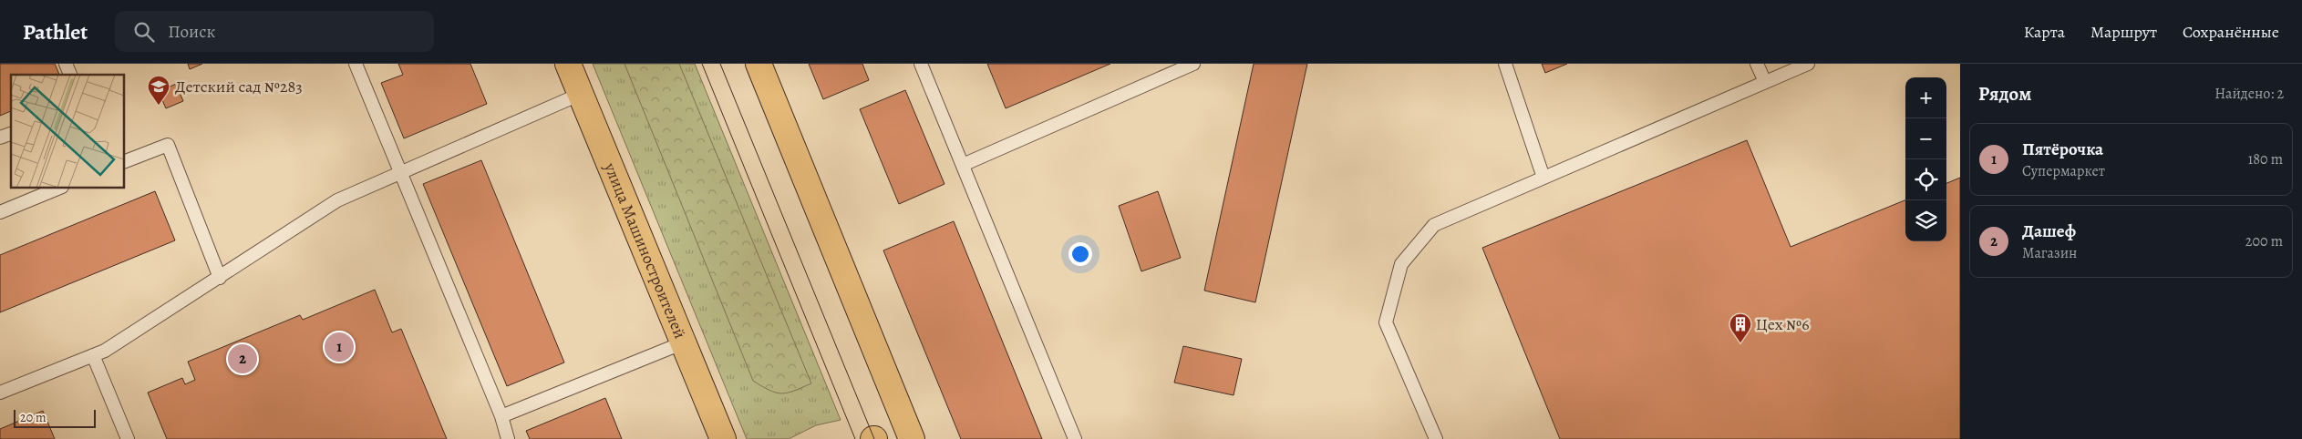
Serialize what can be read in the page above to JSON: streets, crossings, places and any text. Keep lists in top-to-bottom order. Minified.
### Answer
{"streets":{"main road":["улица Машиностроителей"]},"places":{"school or university":["Детский сад №283"],"building":["Цех №6"]},"scale_bar":"20 m","page":{"header":"Pathlet","search":"Поиск","nav":["Карта","Маршрут","Сохранённые"],"heading":["Рядом","Найдено: 2"],"map_buttons":["+","−"],"list":[{"mark":"1","name":"Пятёрочка","note":"Супермаркет","value":"180 m"},{"mark":"2","name":"Дашеф","note":"Магазин","value":"200 m"}],"pins":["1","2"],"scale":"20 m"}}
